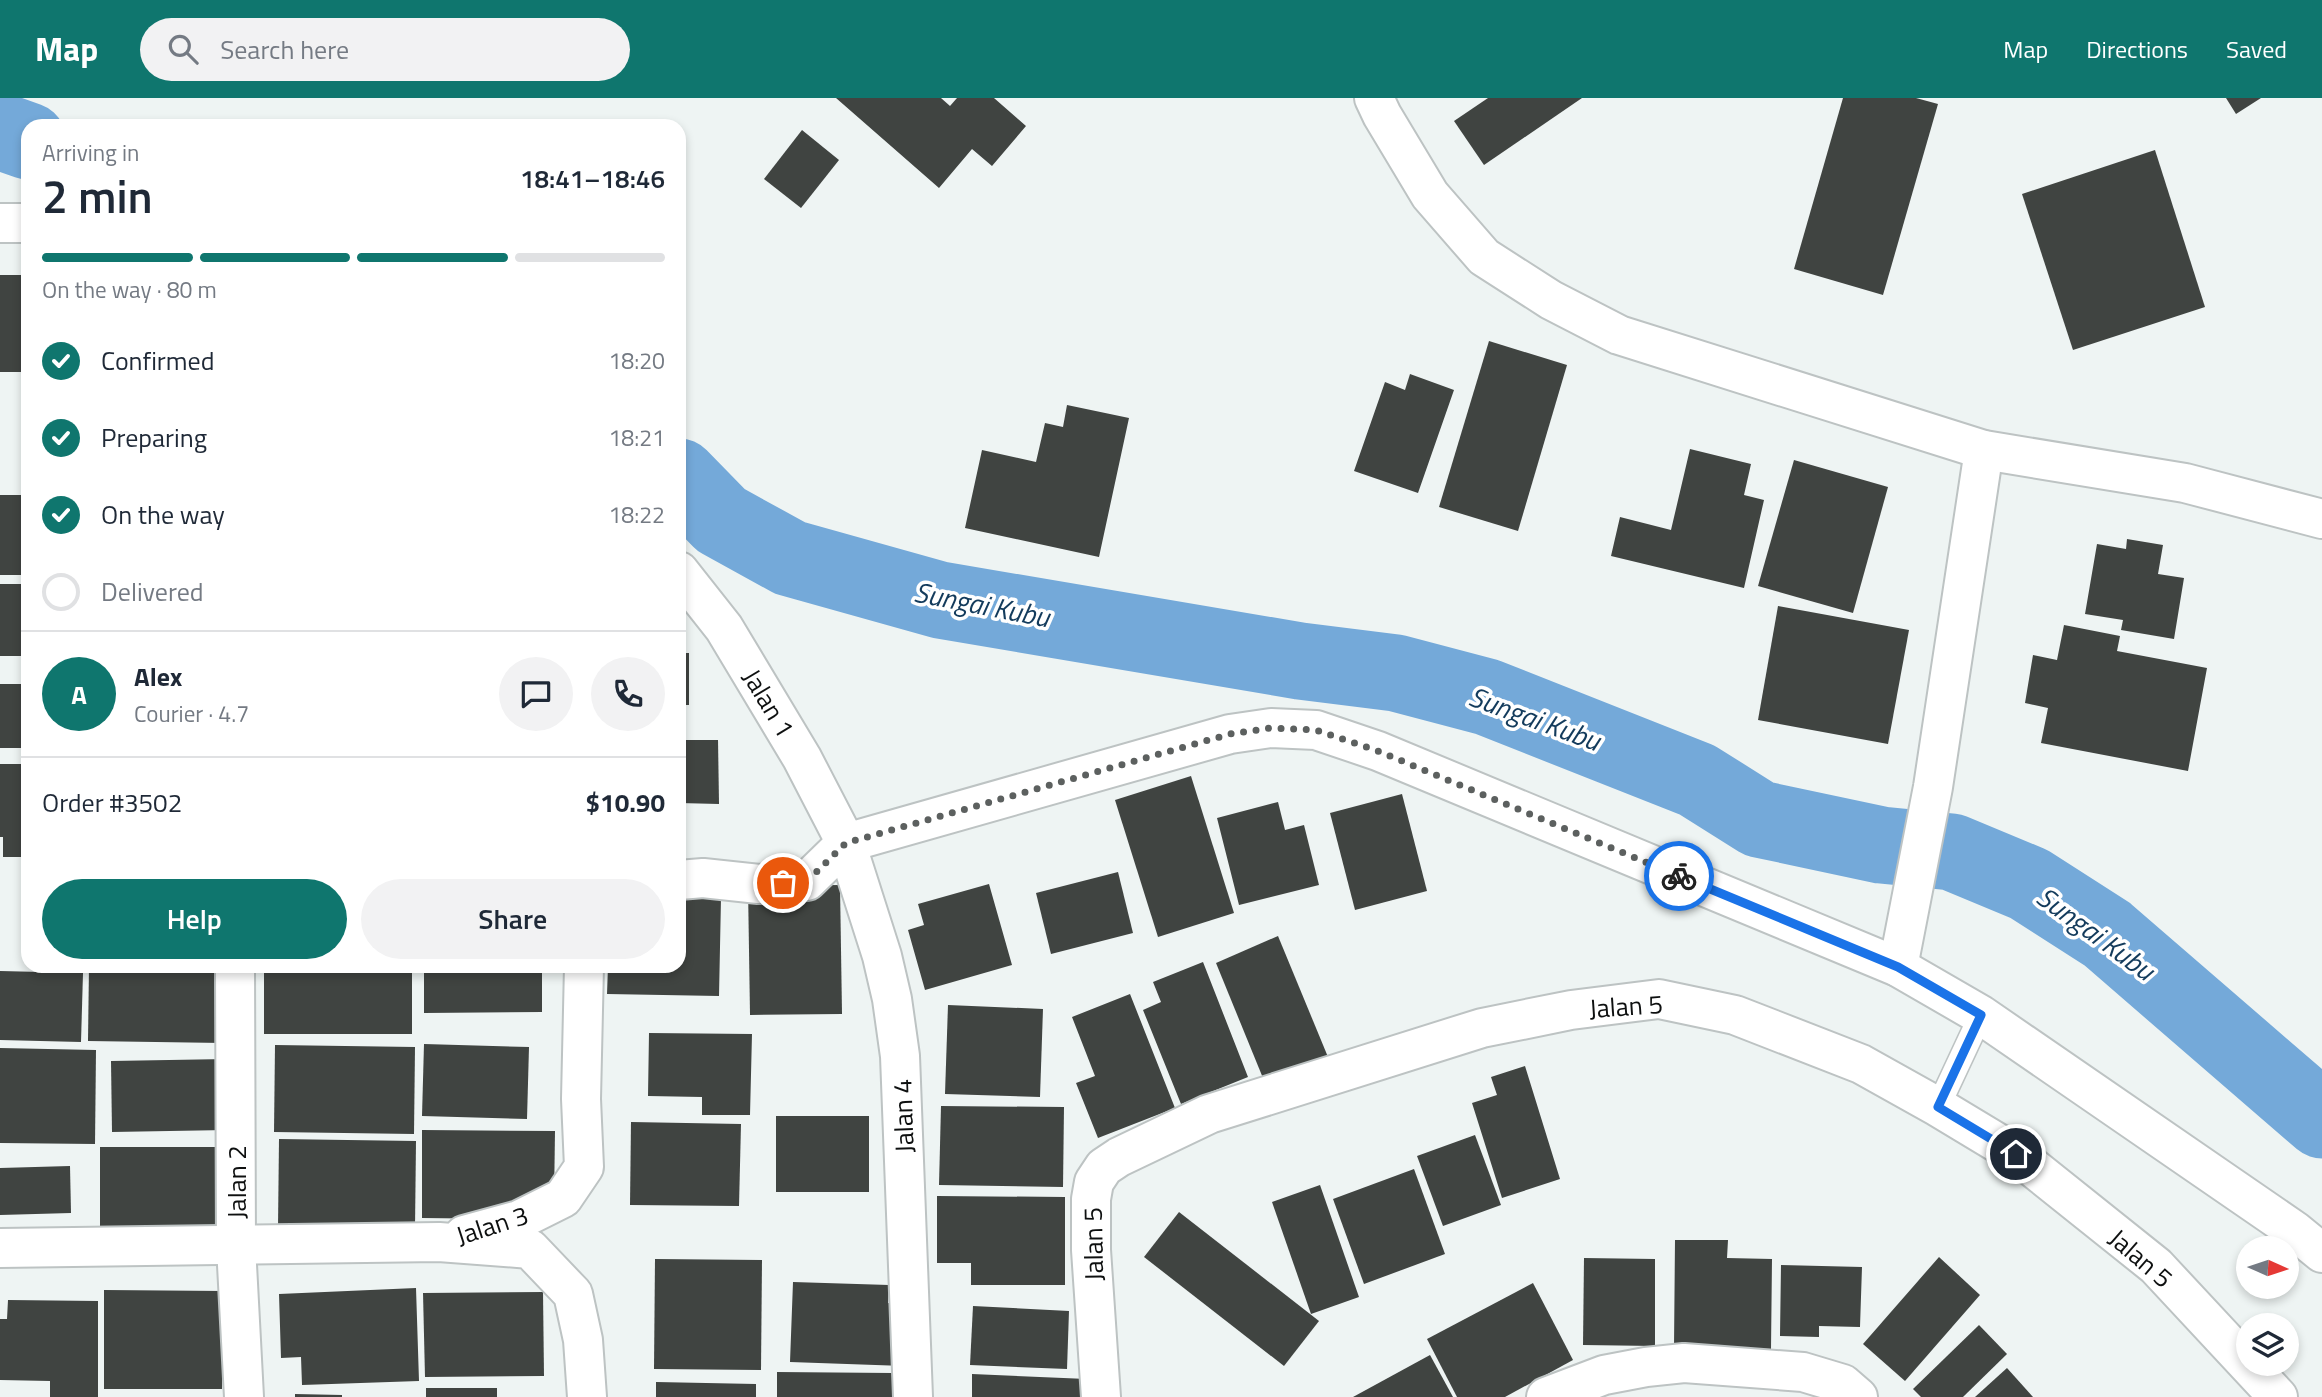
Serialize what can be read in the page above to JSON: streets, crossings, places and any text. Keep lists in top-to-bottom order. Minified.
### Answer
{"streets":{"street":["Jalan 1","Jalan 5","Jalan 4","Jalan 2","Jalan 3"]},"crossings":[["Jalan 1","Jalan 4"]],"water":["Sungai Kubu"],"north":"right","page":{"header":"Map","search":"Search here","nav":["Map","Directions","Saved"],"heading":["2 min","Arriving in","18:41–18:46"],"panel":["Alex","Courier · 4.7","Order #3502","$10.90"],"bar":"On the way · 80 m","list":[["Confirmed","18:20"],["Preparing","18:21"],["On the way","18:22"],"Delivered"],"round":"A","buttons":["Help","Share"]}}
